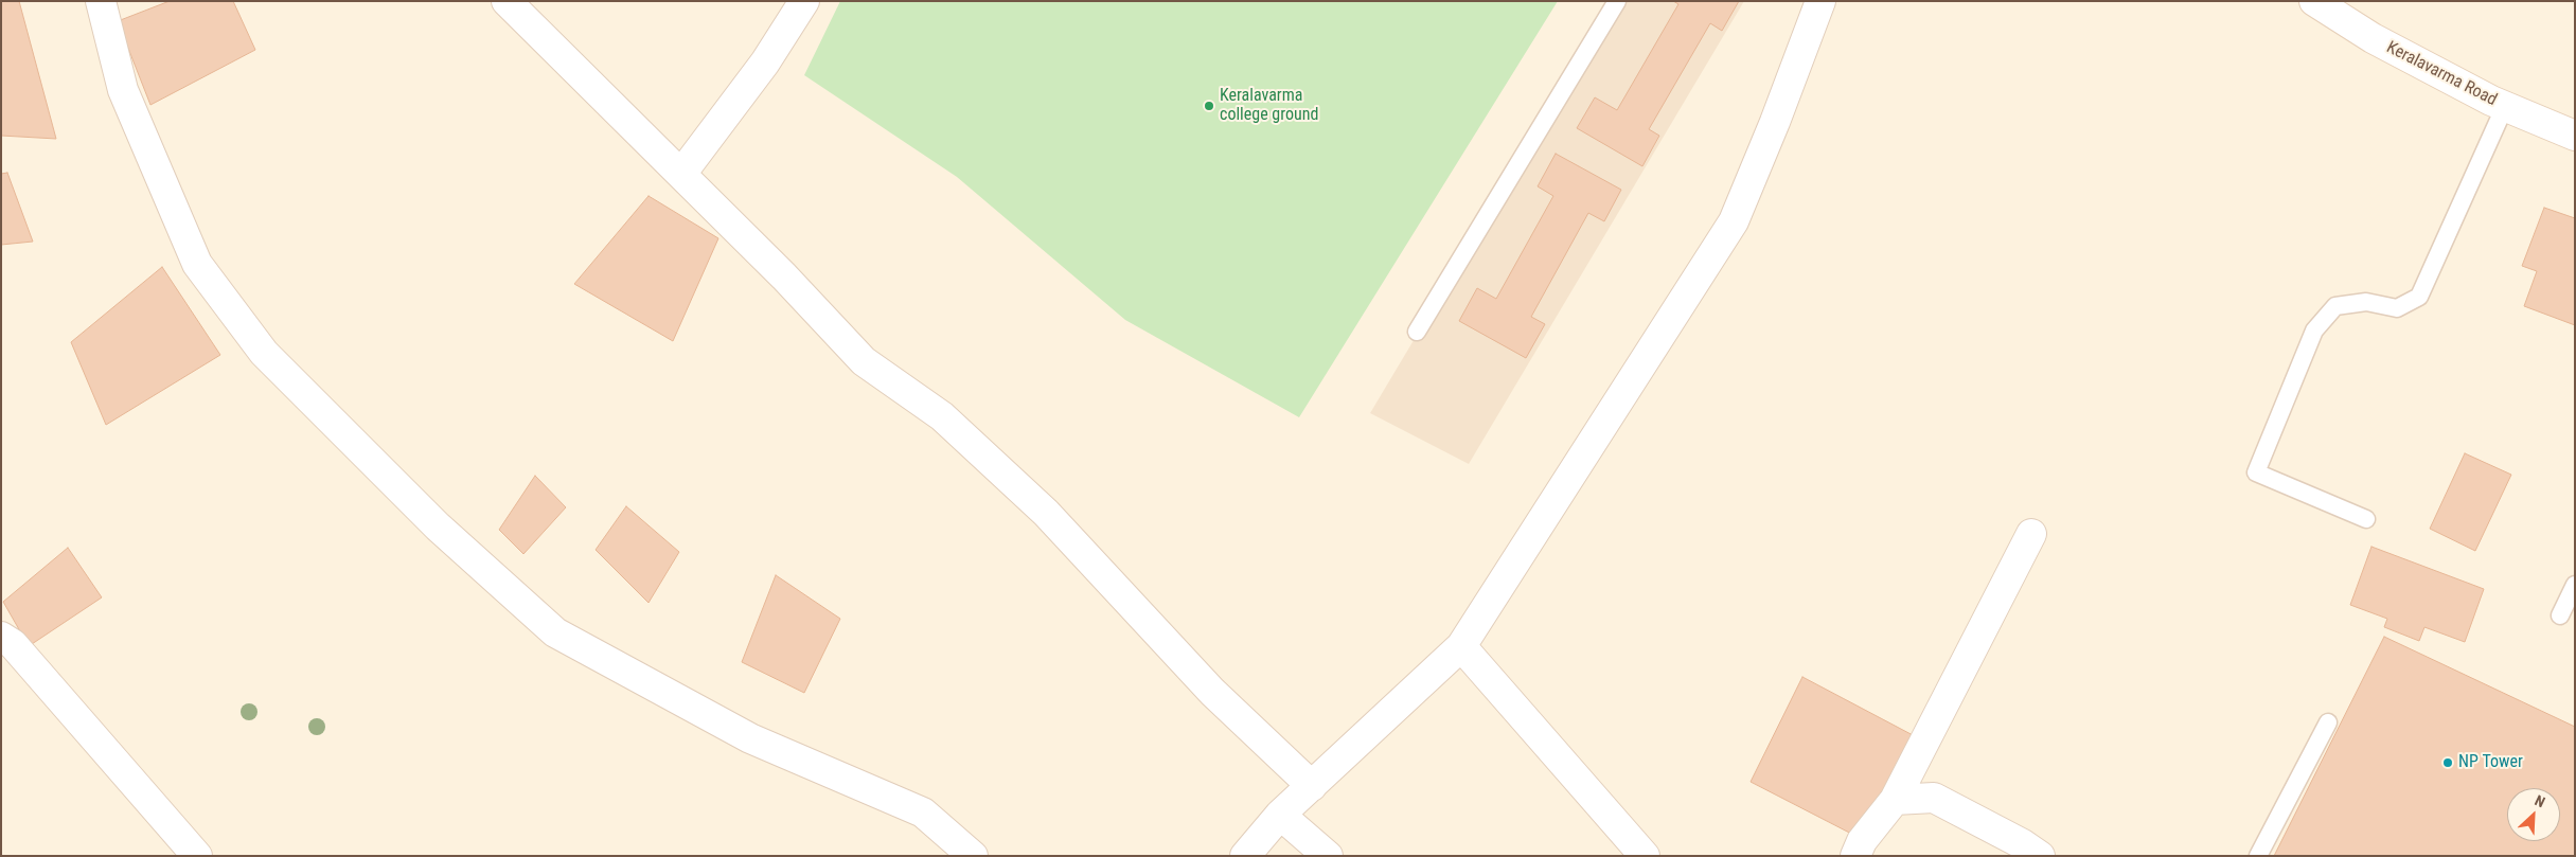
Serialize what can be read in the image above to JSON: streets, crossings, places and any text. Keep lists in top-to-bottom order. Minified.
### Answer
{"streets":{"street":["Keralavarma Road"]},"places":["Keralavarma college ground","NP Tower"],"north":"top right"}
